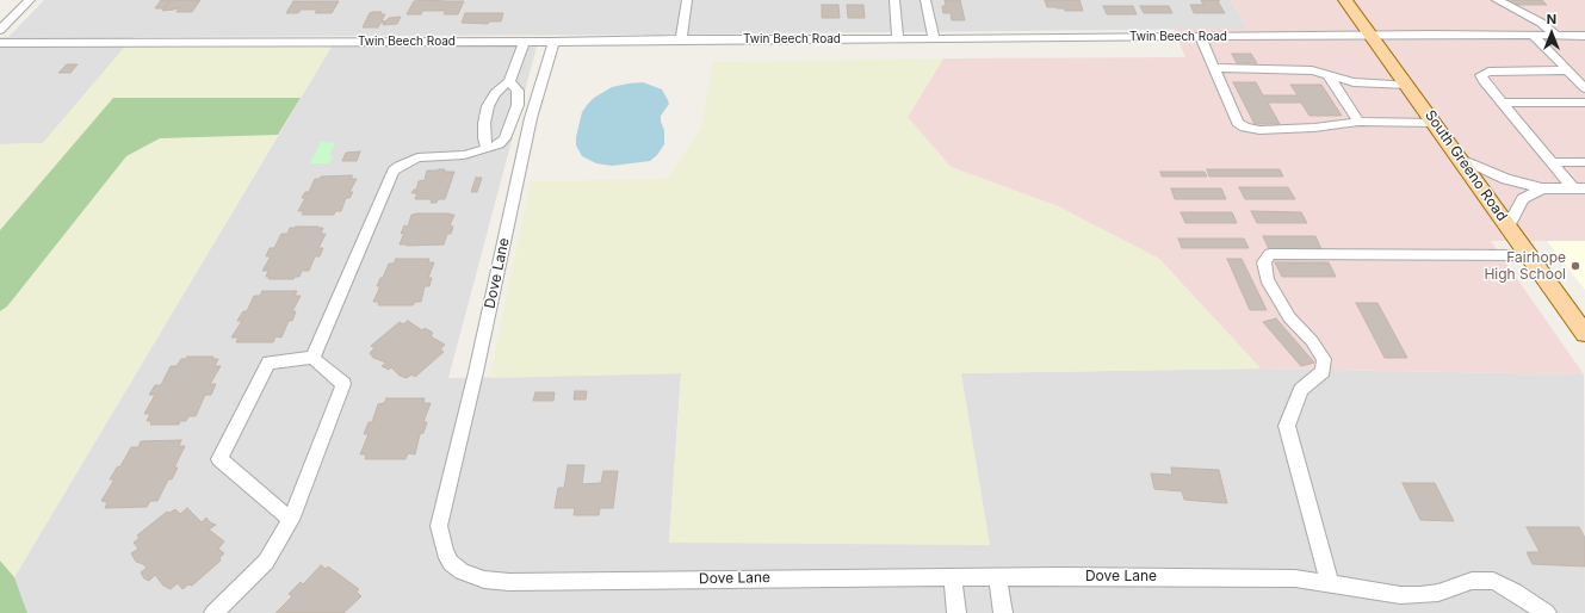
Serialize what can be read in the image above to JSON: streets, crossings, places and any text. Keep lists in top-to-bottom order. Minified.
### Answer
{"streets":{"main road":["South Greeno Road"],"street":["Twin Beech Road","Dove Lane"]},"crossings":[["Twin Beech Road","South Greeno Road"],["Twin Beech Road","Dove Lane"]],"places":["Fairhope High School"],"north":"top"}
